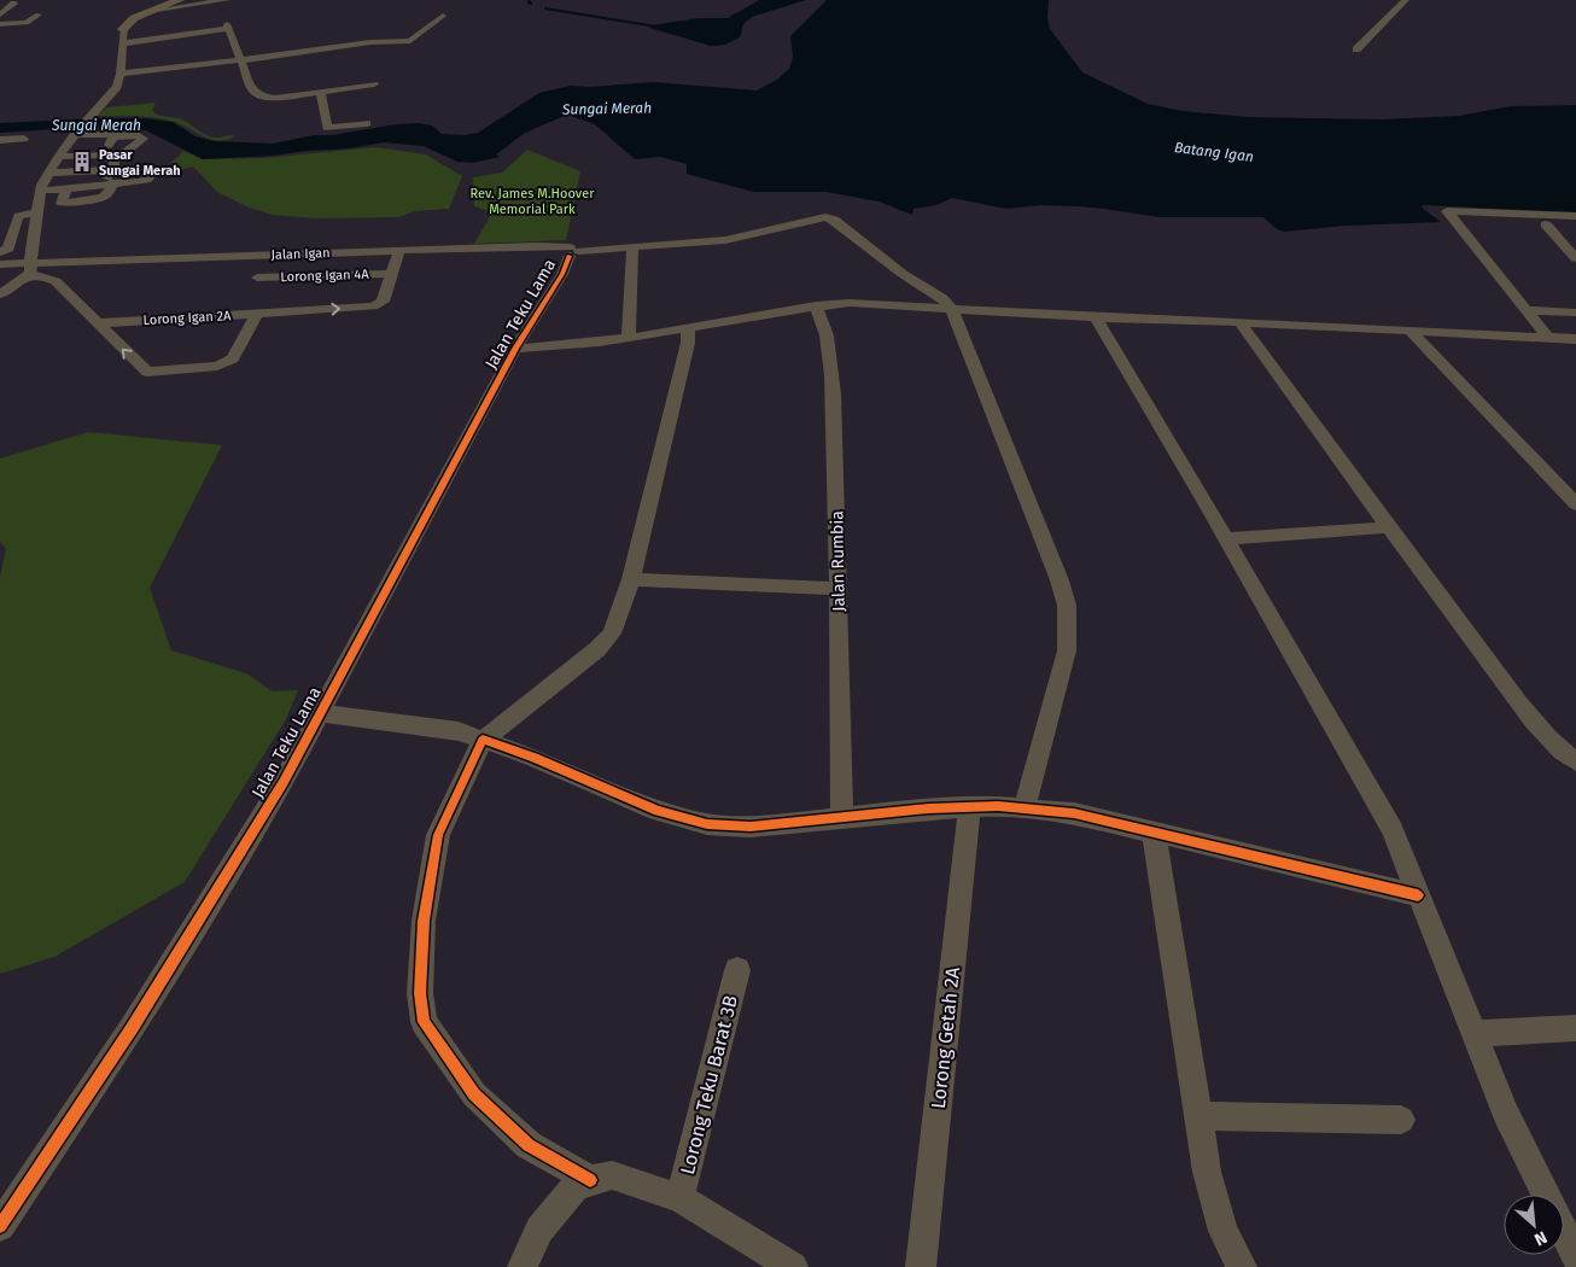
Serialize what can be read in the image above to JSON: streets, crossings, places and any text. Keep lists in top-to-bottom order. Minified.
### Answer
{"streets":{"street":["Jalan Igan","Lorong Igan 4A","Jalan Teku Lama","Lorong Igan 2A","Jalan Rumbia","Lorong Getah 2A","Lorong Teku Barat 3B"]},"crossings":[["Jalan Igan","Jalan Teku Lama"],["Lorong Igan 4A","Lorong Igan 2A"]],"one_way":["Lorong Igan 2A"],"water":["Sungai Merah","Batang Igan"],"parks":["Rev. James M.Hoover Memorial Park"],"places":{"building":["Pasar Sungai Merah"]},"north":"bottom right"}
